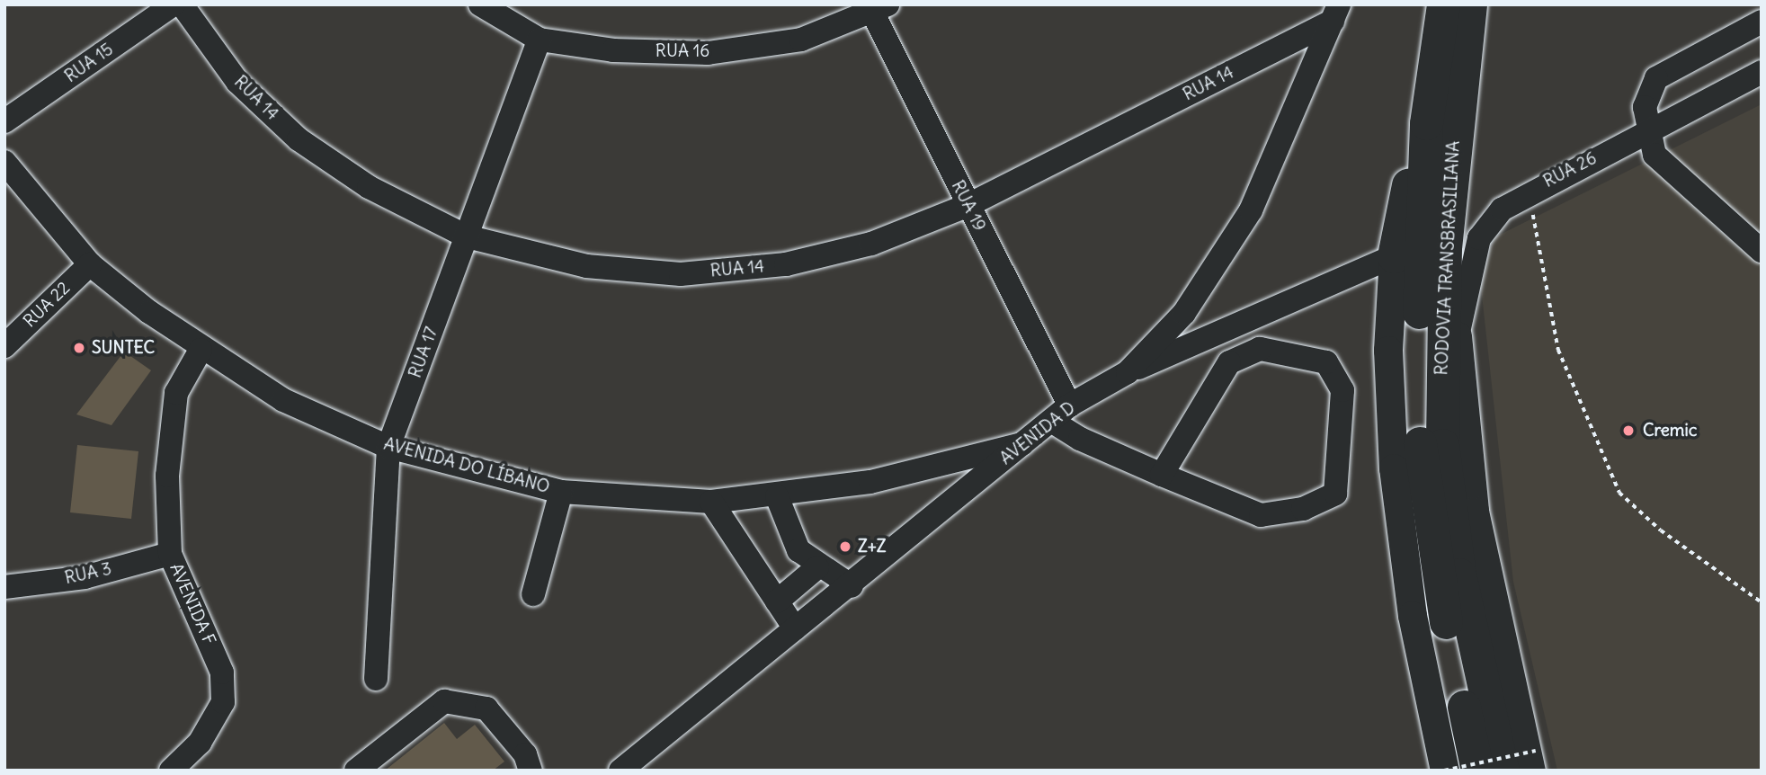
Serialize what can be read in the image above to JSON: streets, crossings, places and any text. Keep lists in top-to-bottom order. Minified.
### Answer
{"streets":{"highway":["RODOVIA TRANSBRASILIANA"],"street":["RUA 16","RUA 15","RUA 14","RUA 26","RUA 19","RUA 22","RUA 17","AVENIDA D","AVENIDA DO LÍBANO","RUA 3","AVENIDA F"]},"crossings":[["RUA 16","RUA 19"],["RUA 16","RUA 17"],["RUA 14","RUA 19"],["RUA 14","RUA 17"],["RUA 14","AVENIDA D"],["RUA 26","RODOVIA TRANSBRASILIANA"],["RUA 19","AVENIDA D"],["RUA 22","AVENIDA DO LÍBANO"],["RUA 17","AVENIDA DO LÍBANO"],["AVENIDA D","AVENIDA DO LÍBANO"],["AVENIDA DO LÍBANO","AVENIDA F"],["RUA 3","AVENIDA F"]],"places":["SUNTEC","Cremic","Z+Z"]}
